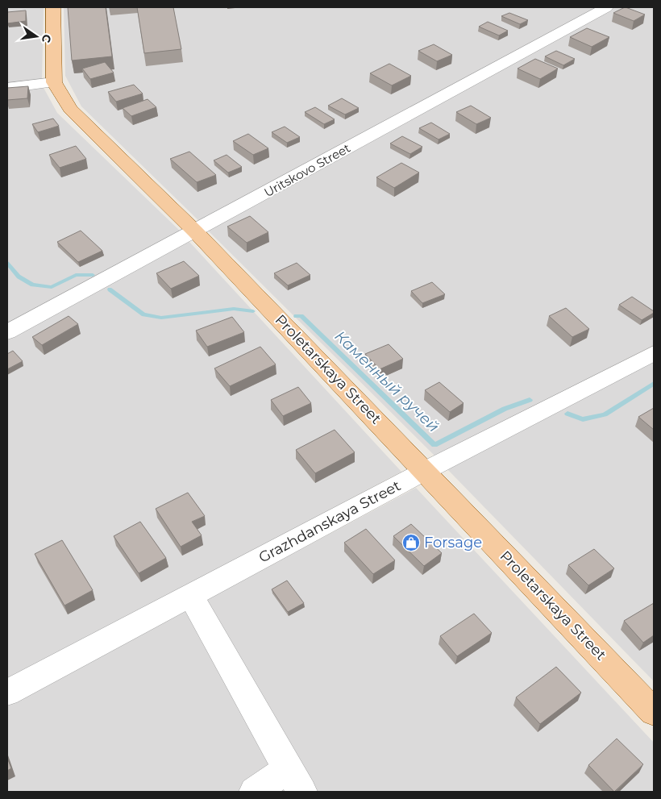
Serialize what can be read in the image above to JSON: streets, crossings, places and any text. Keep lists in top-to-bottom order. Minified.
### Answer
{"streets":{"main road":["Proletarskaya Street"],"street":["Uritskovo Street","Grazhdanskaya Street"]},"crossings":[["Uritskovo Street","Proletarskaya Street"],["Proletarskaya Street","Grazhdanskaya Street"]],"water":["Каменный ручей"],"places":{"shop":["Forsage"]},"north":"right"}
